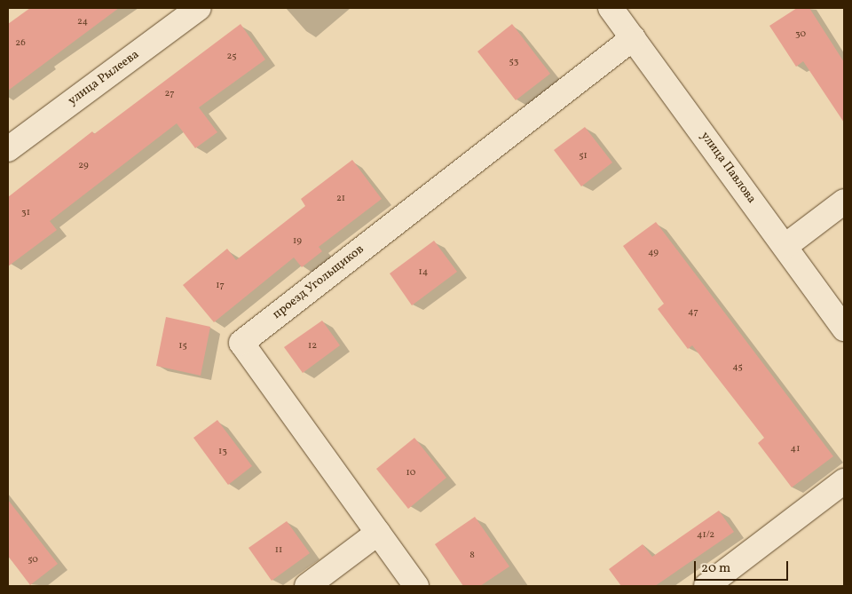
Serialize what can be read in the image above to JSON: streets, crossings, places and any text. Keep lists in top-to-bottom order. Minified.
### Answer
{"streets":{"street":["улица Рылеева","улица Павлова","проезд Угольщиков"]},"crossings":[["улица Павлова","проезд Угольщиков"]],"house_numbers":["24","30","26","25","53","27","51","29","21","31","19","49","14","17","47","15","12","45","41","13","10","41/2","11","8","50"],"scale_bar":"20 m"}
